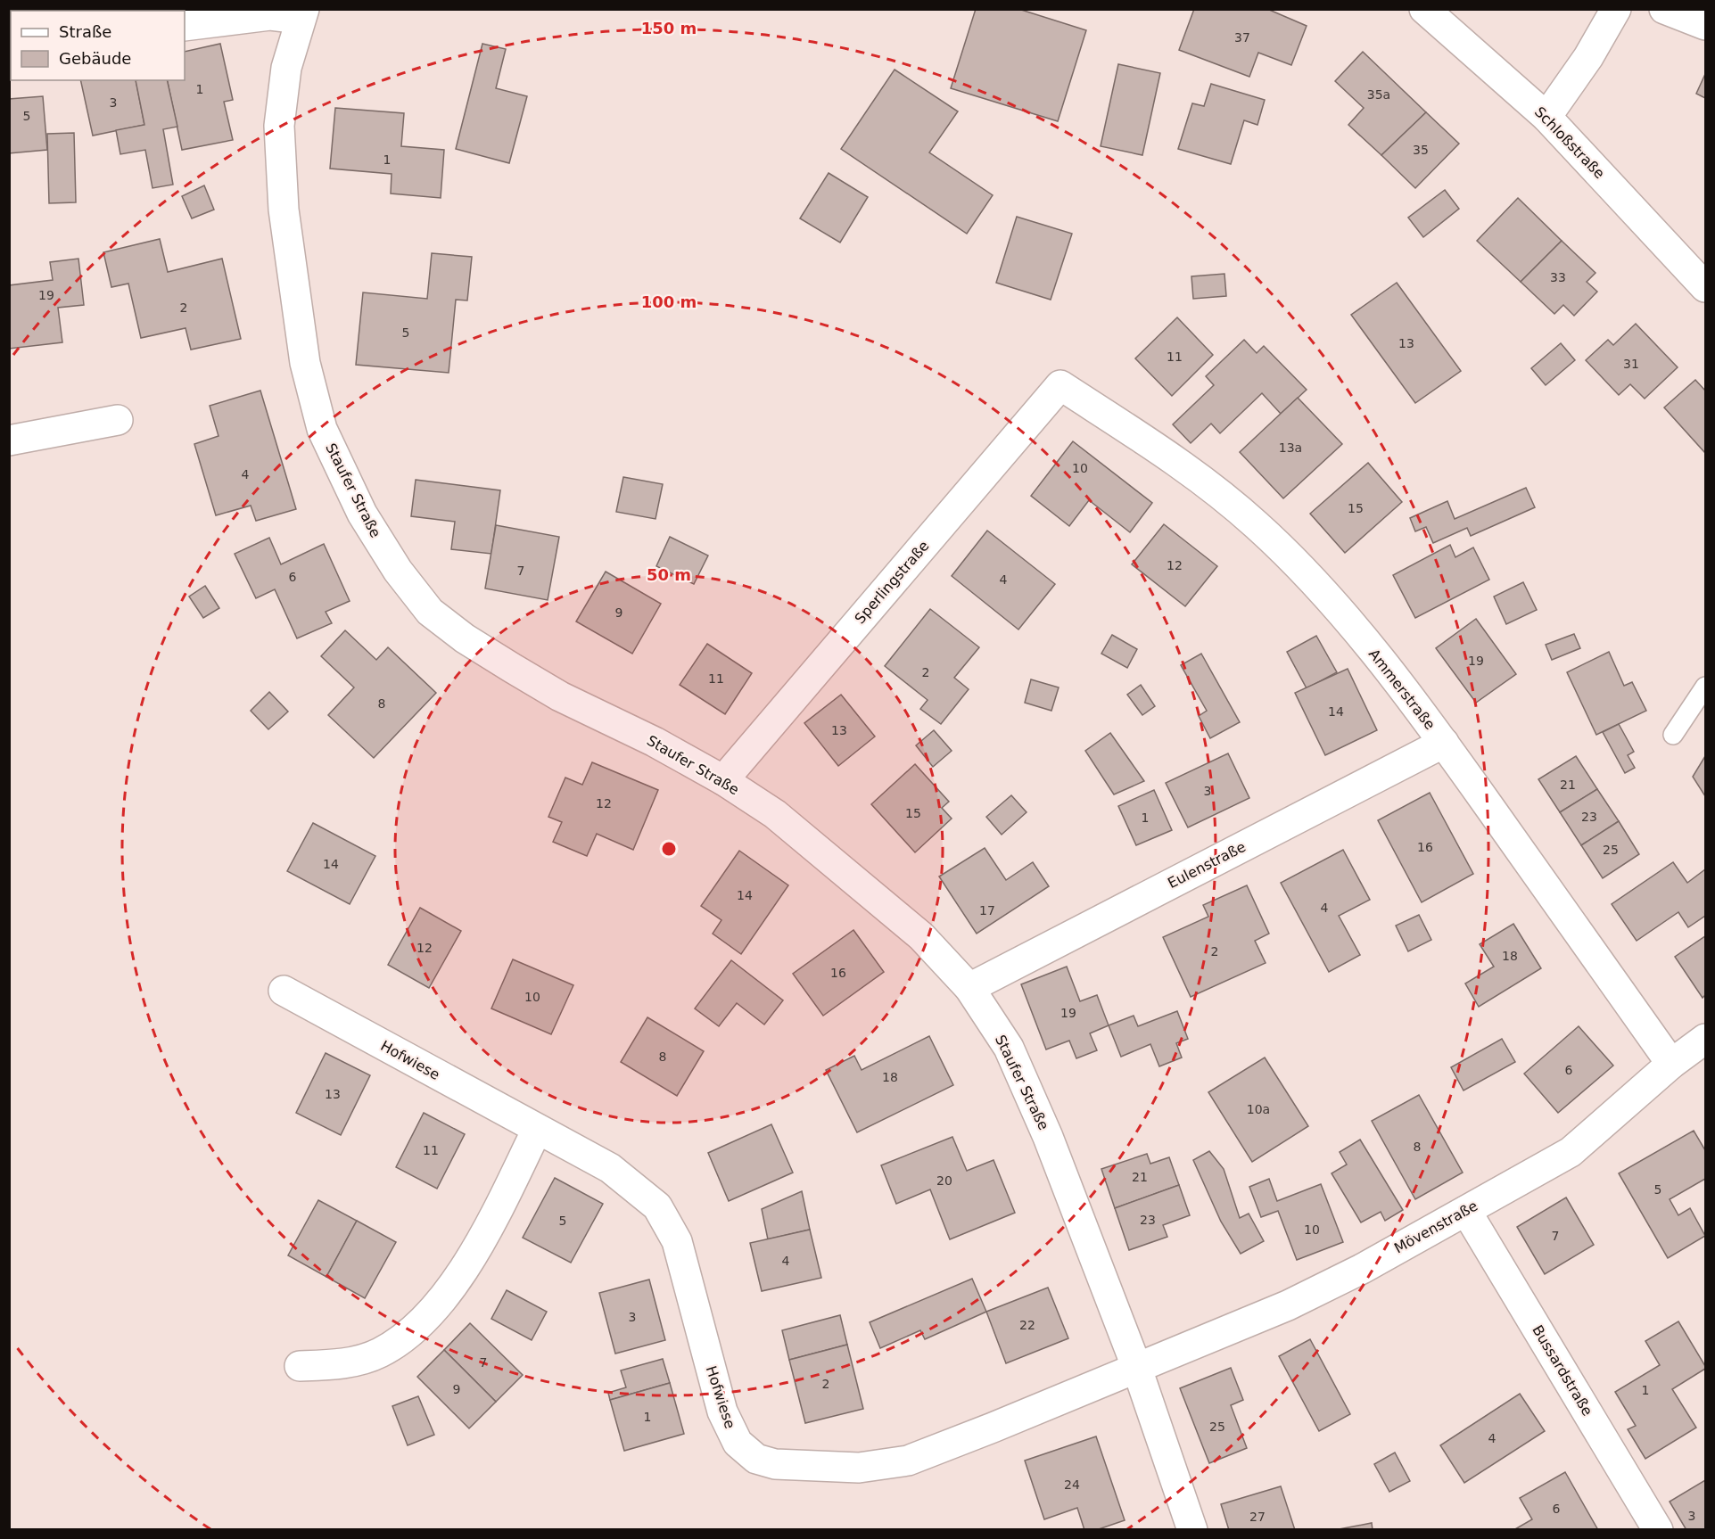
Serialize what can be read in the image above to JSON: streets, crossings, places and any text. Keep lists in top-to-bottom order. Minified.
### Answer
{"streets":{"street":["Schloßstraße","Staufer Straße","Sperlingstraße","Ammerstraße","Eulenstraße","Hofwiese","Mövenstraße","Bussardstraße"]},"crossings":[["Staufer Straße","Sperlingstraße"],["Staufer Straße","Eulenstraße"],["Staufer Straße","Hofwiese"],["Staufer Straße","Mövenstraße"],["Sperlingstraße","Ammerstraße"],["Ammerstraße","Eulenstraße"],["Ammerstraße","Mövenstraße"],["Hofwiese","Mövenstraße"],["Mövenstraße","Bussardstraße"]],"house_numbers":["37","1","35a","3","5","35","1","33","19","2","5","13","11","31","13a","10","4","15","12","7","6","4","9","19","2","11","8","14","13","21","3","12","15","23","1","16","25","14","14","4","17","12","2","18","16","10","19","8","6","18","13","10a","8","11","21","20","5","23","5","10","7","4","3","22","7","2","9","1","1","25","4","24","6","3","27"],"legend":["Straße","Gebäude"],"rings":["150 m","100 m","50 m"]}
